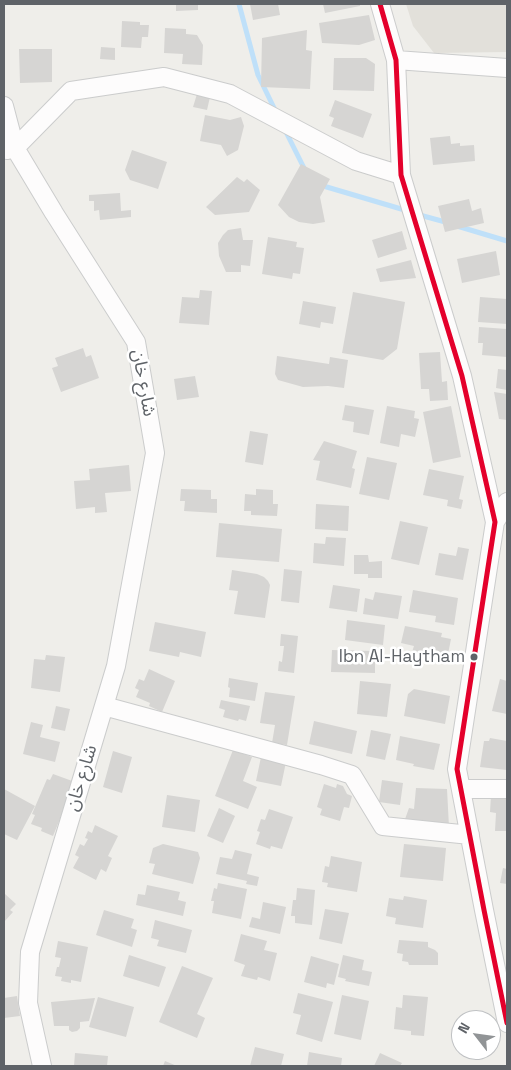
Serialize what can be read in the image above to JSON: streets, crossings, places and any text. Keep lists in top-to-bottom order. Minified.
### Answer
{"streets":{"street":["شارع خان"]},"places":["Ibn Al-Haytham"],"north":"top left"}
